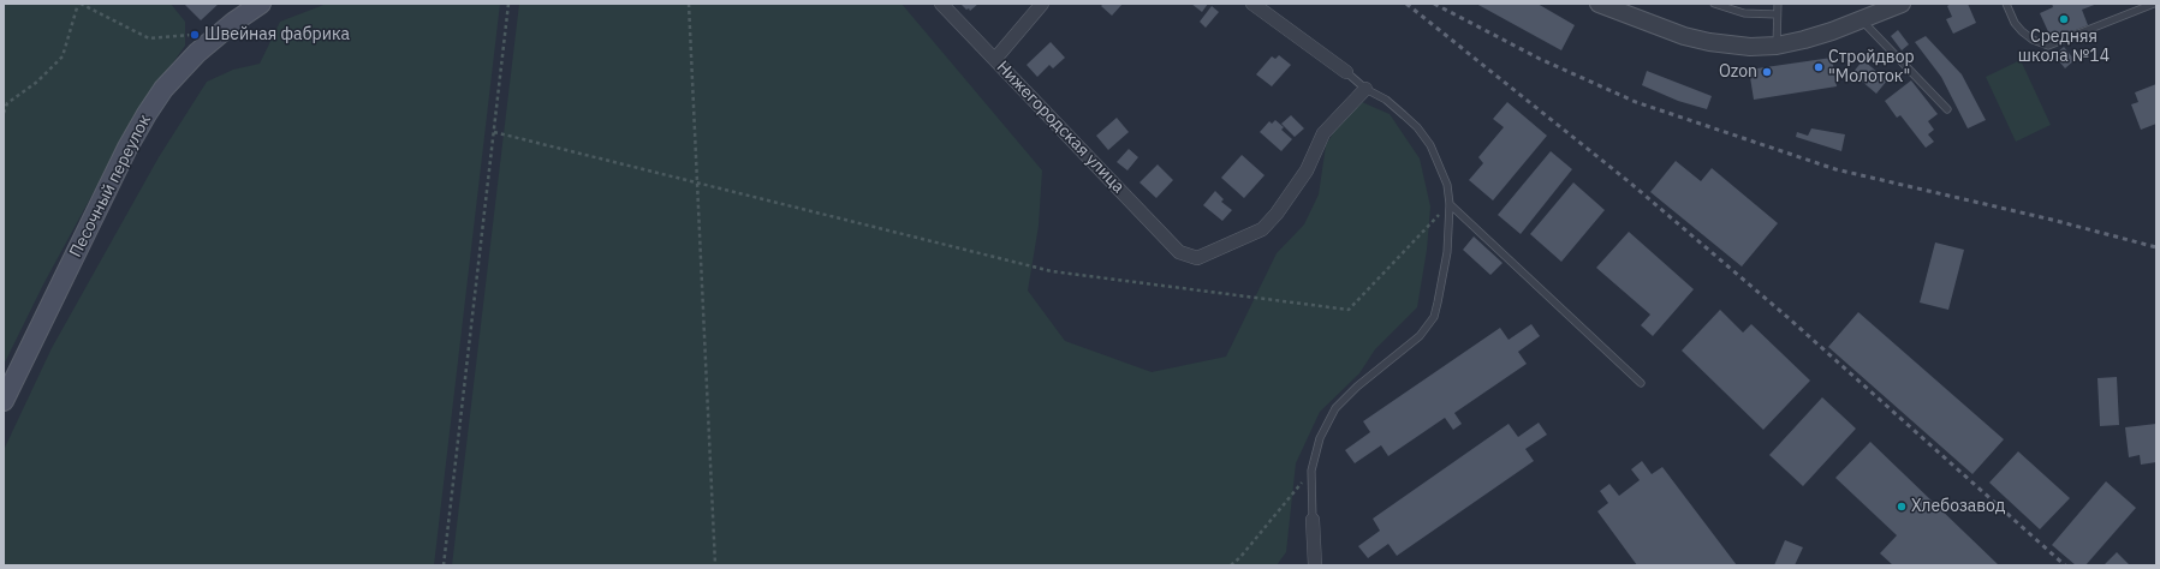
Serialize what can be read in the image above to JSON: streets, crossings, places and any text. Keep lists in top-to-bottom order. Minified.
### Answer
{"streets":{"main road":["Песочный переулок"],"street":["Нижегородская улица"]},"places":["Средняя школа №14","Швейная фабрика","Стройдвор \"Молоток\"","Ozon","Хлебозавод"]}
